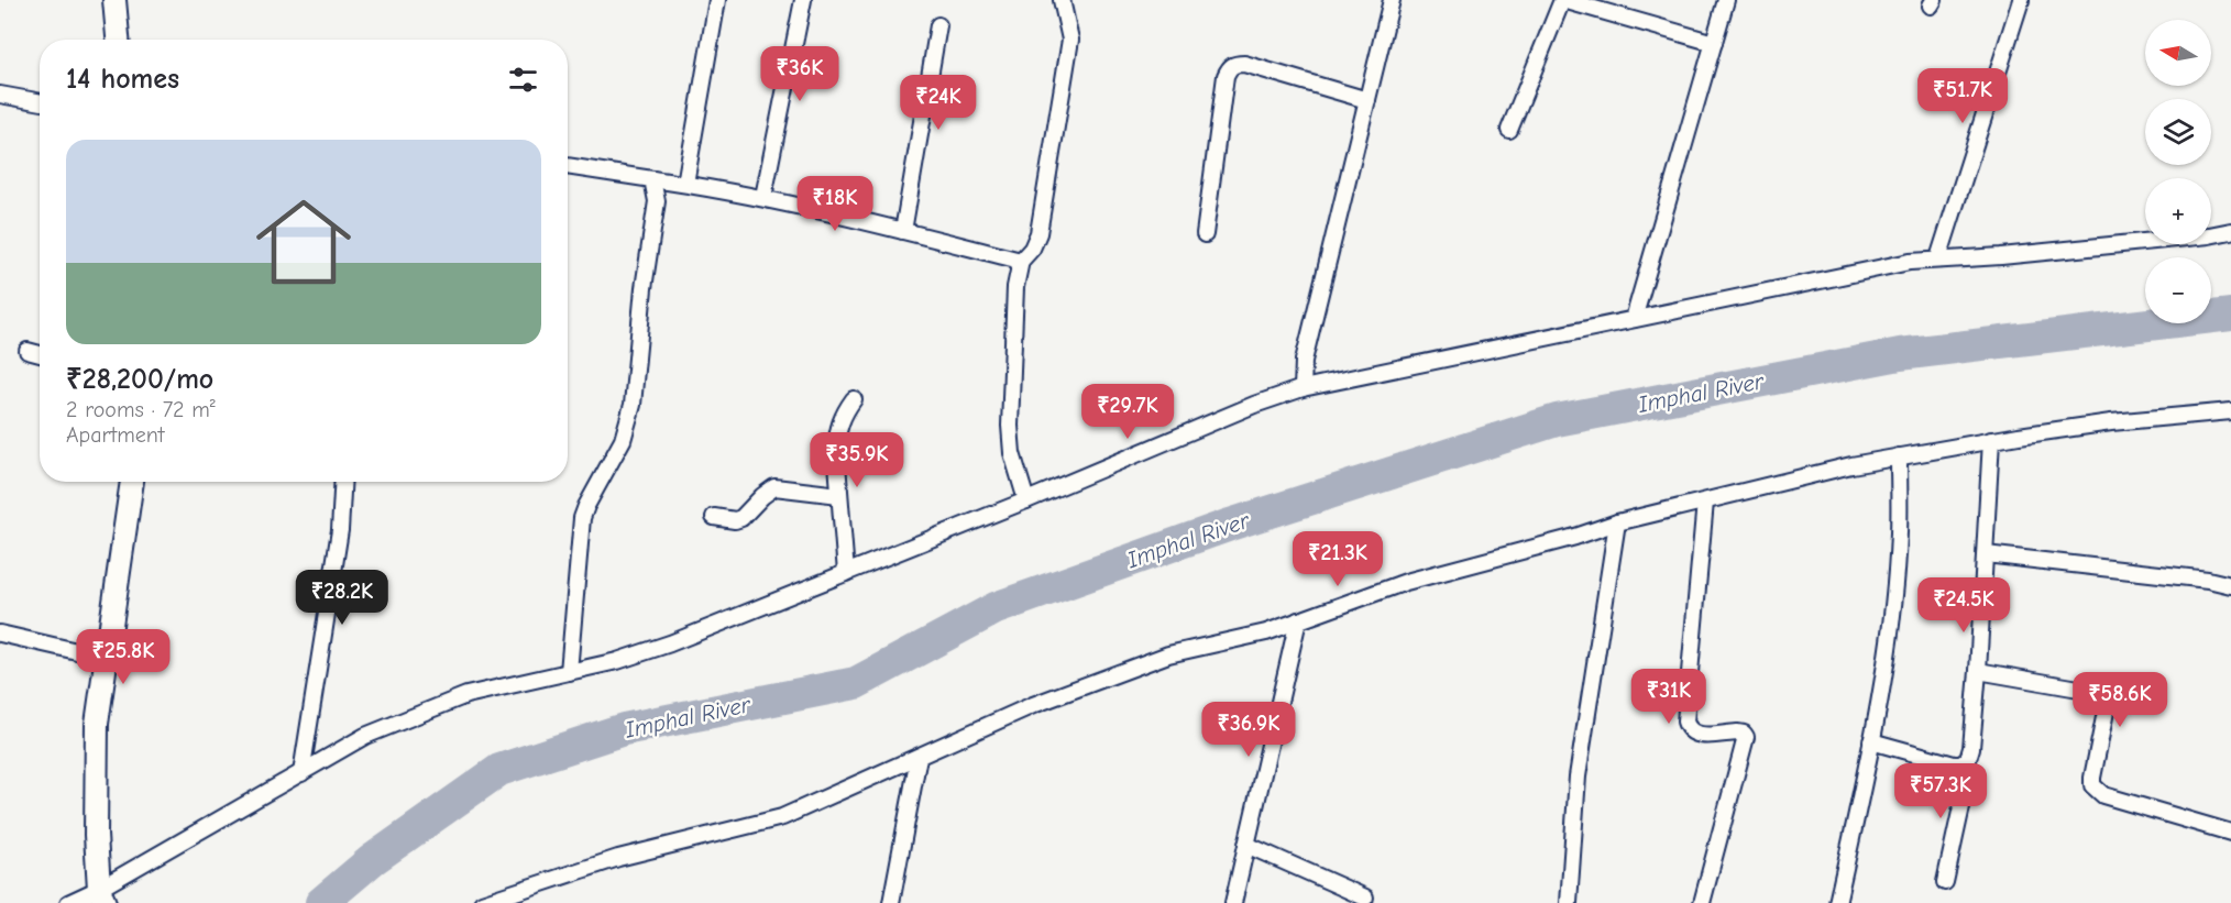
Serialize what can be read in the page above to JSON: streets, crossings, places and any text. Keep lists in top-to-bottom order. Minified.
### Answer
{"water":["Imphal River"],"north":"left","page":{"map_buttons":["+","−"],"heading":"14 homes","price":["₹36K","₹51.7K","₹24K","₹18K","₹29.7K","₹35.9K","₹21.3K","₹28.2K","₹24.5K","₹25.8K","₹31K","₹58.6K","₹36.9K","₹57.3K"],"list":[{"name":"₹28,200/mo","note":"2 rooms · 72 m² · Apartment"}]}}
